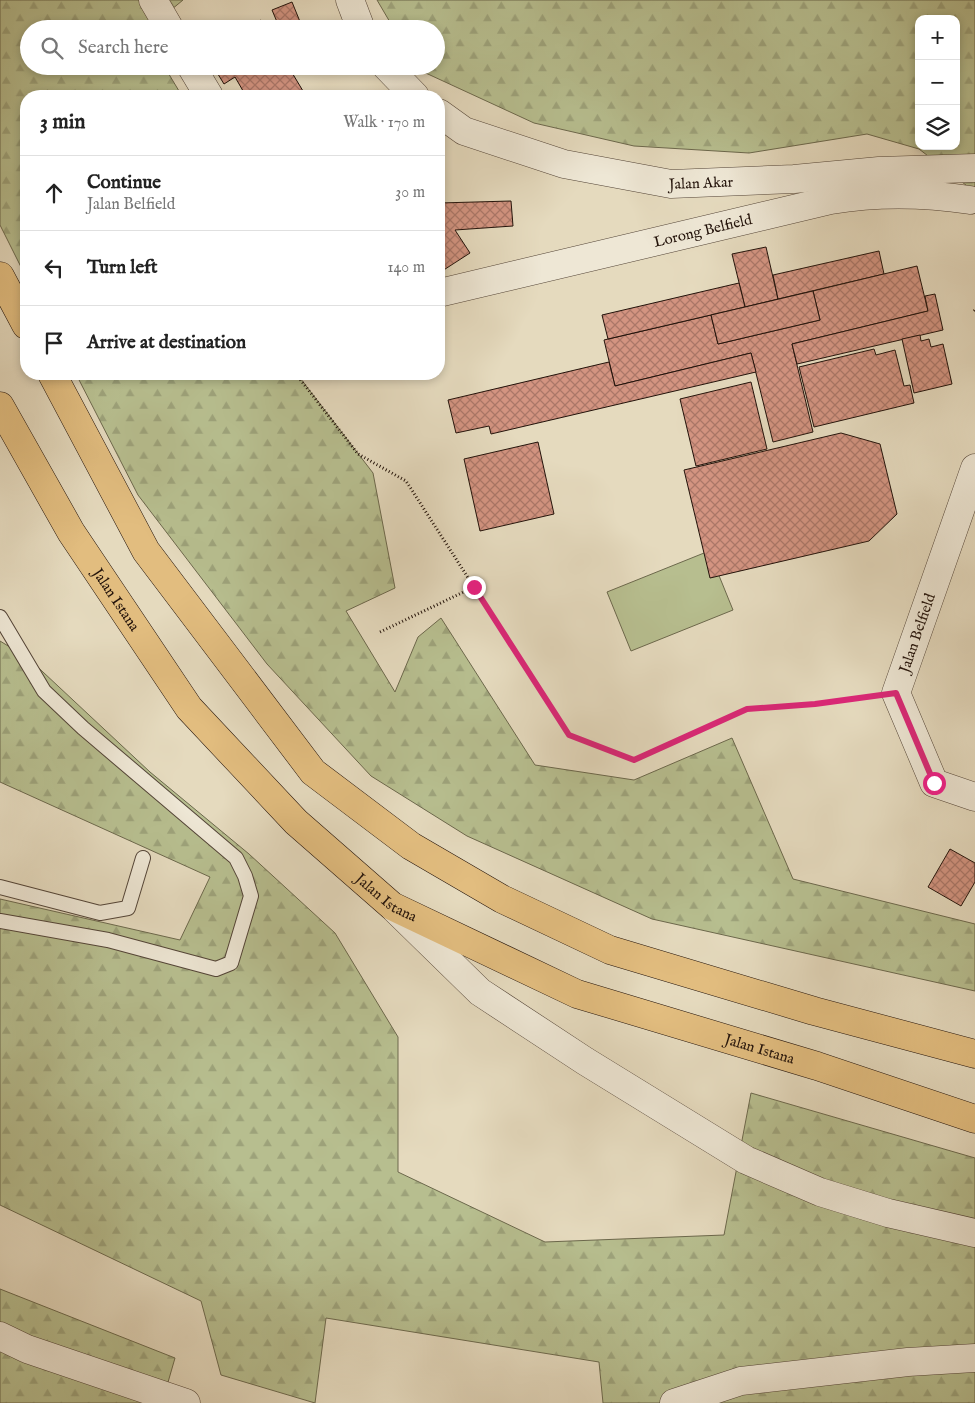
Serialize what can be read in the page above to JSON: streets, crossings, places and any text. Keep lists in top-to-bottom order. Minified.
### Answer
{"streets":{"main road":["Jalan Istana"],"street":["Jalan Akar","Lorong Belfield","Jalan Belfield"]},"page":{"map_buttons":["+","−"],"search":"Search here","heading":["3 min","Walk · 170 m"],"list":[["Continue","Jalan Belfield","30 m"],["Turn left","140 m"],"Arrive at destination"]}}
